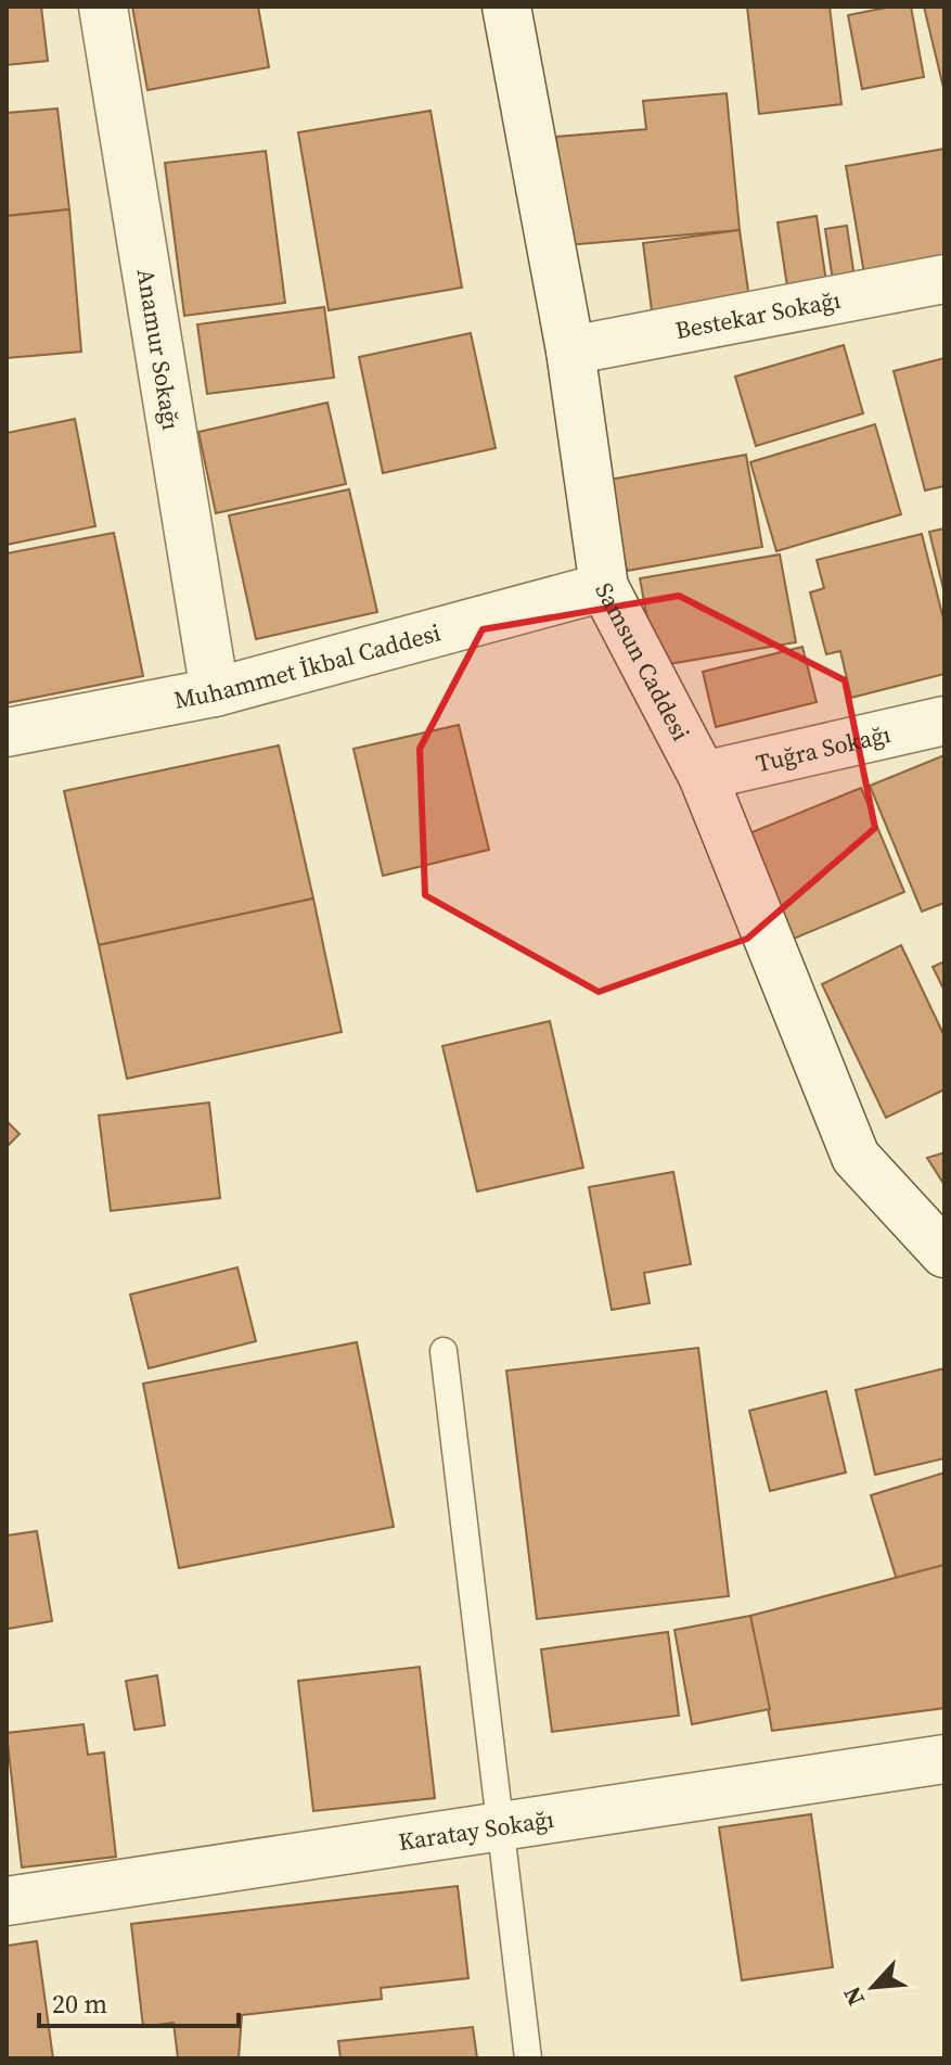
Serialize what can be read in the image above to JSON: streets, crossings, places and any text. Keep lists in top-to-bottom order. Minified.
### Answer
{"streets":{"street":["Bestekar Sokağı","Anamur Sokağı","Samsun Caddesi","Muhammet İkbal Caddesi","Tuğra Sokağı","Karatay Sokağı"]},"crossings":[["Bestekar Sokağı","Samsun Caddesi"],["Anamur Sokağı","Muhammet İkbal Caddesi"],["Samsun Caddesi","Muhammet İkbal Caddesi"],["Samsun Caddesi","Tuğra Sokağı"]],"scale_bar":"20 m","north":"bottom left"}
